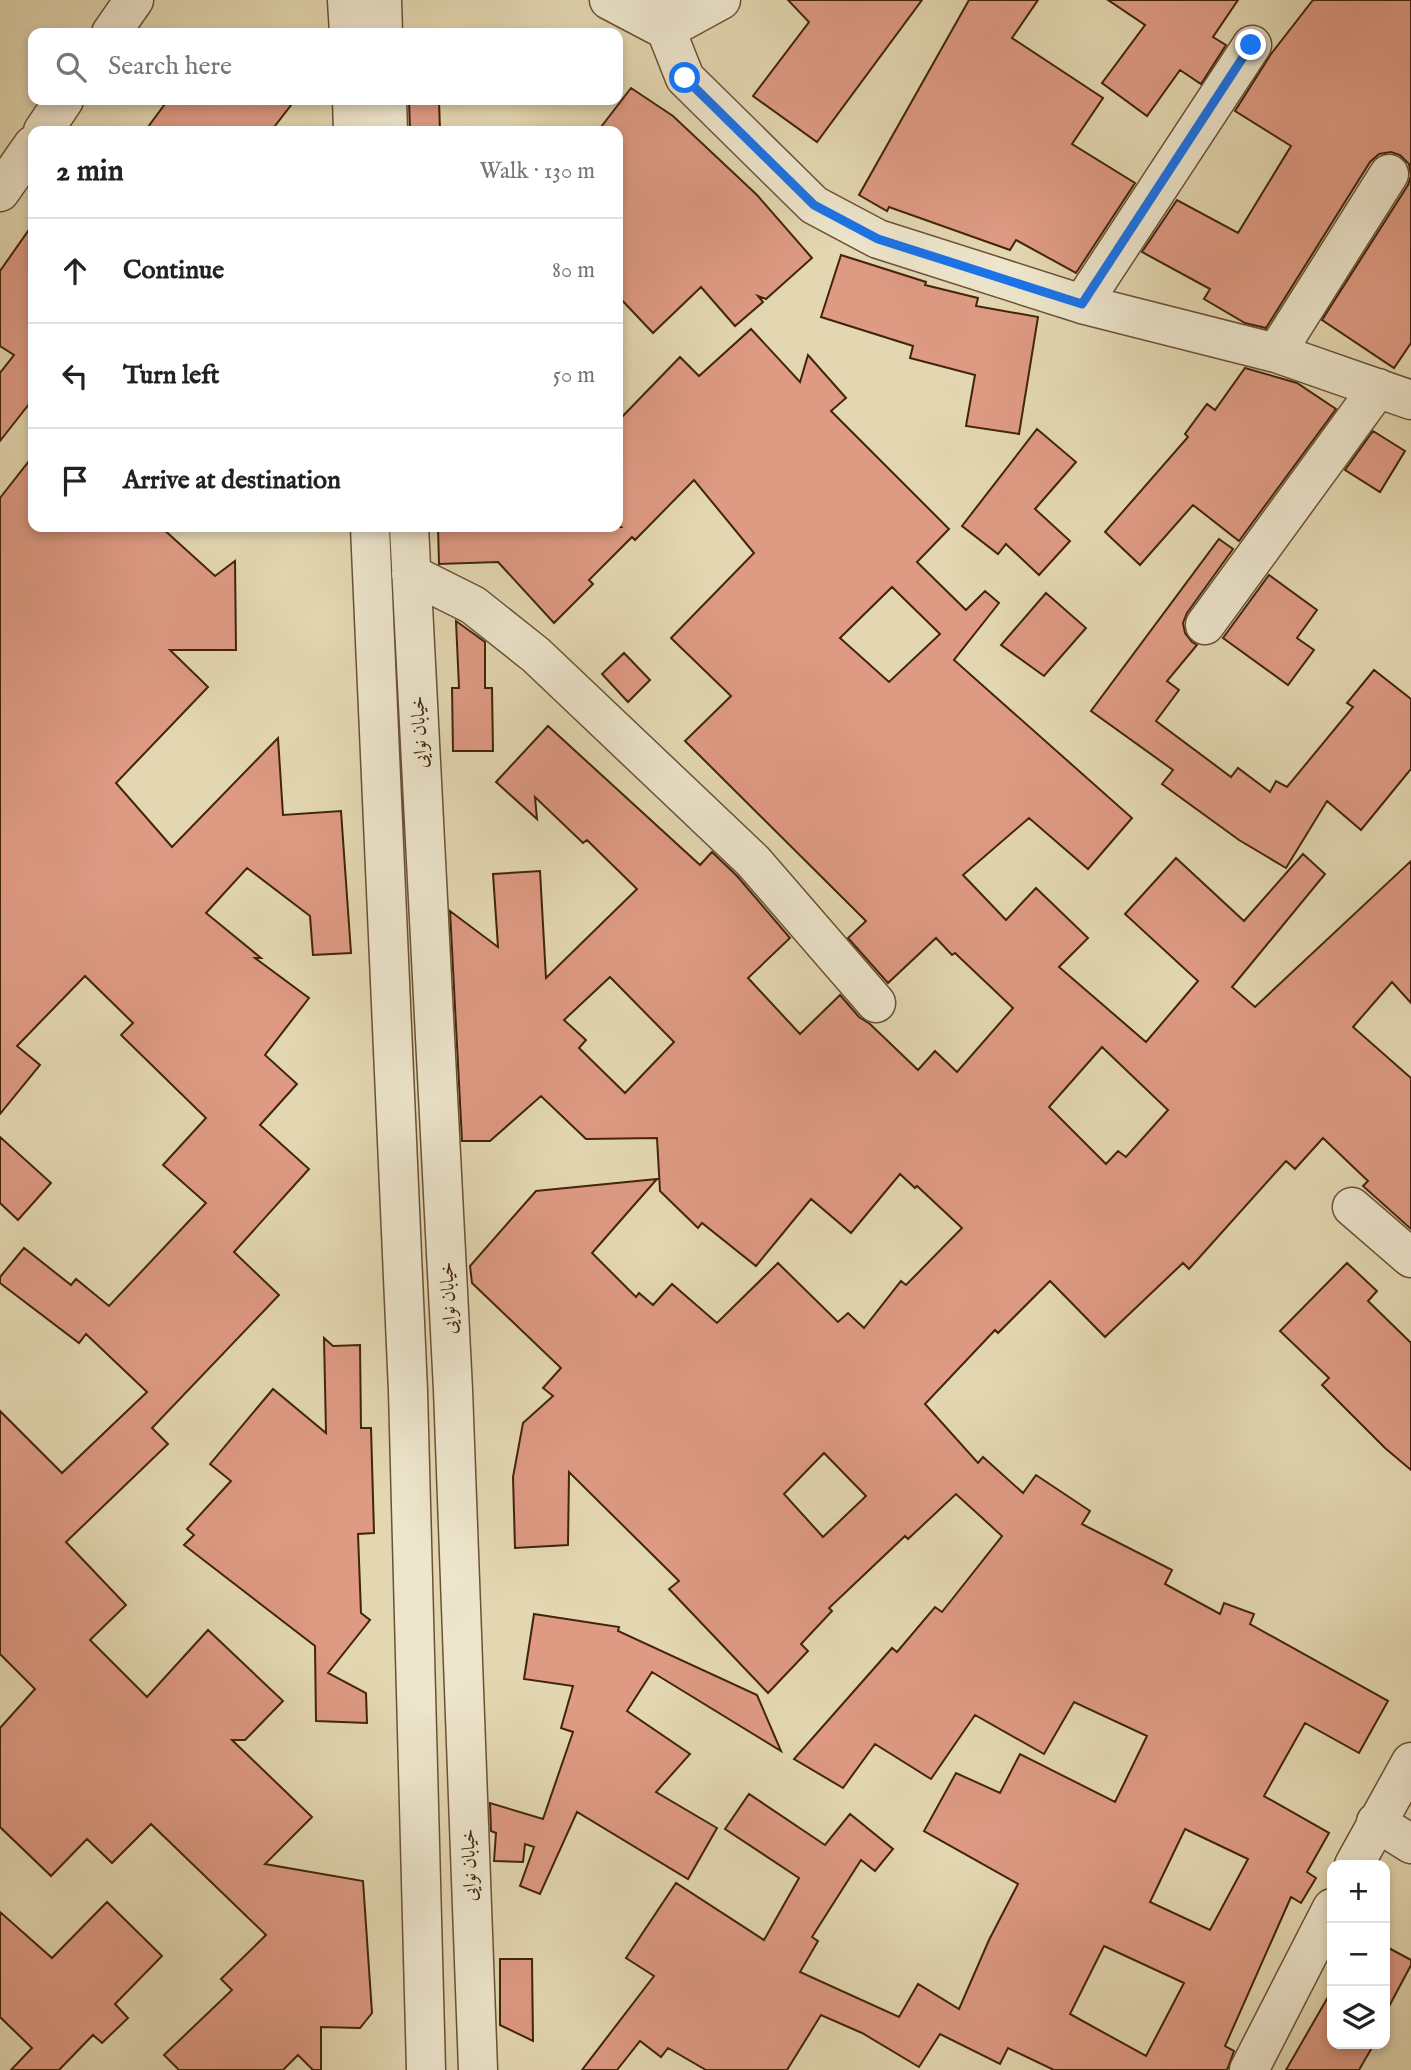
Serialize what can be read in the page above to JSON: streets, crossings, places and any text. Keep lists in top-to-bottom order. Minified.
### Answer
{"streets":{"street":["خیابان نوایی"]},"page":{"search":"Search here","heading":["2 min","Walk · 130 m"],"list":[["Continue","80 m"],["Turn left","50 m"],"Arrive at destination"],"map_buttons":["+","−"]}}
